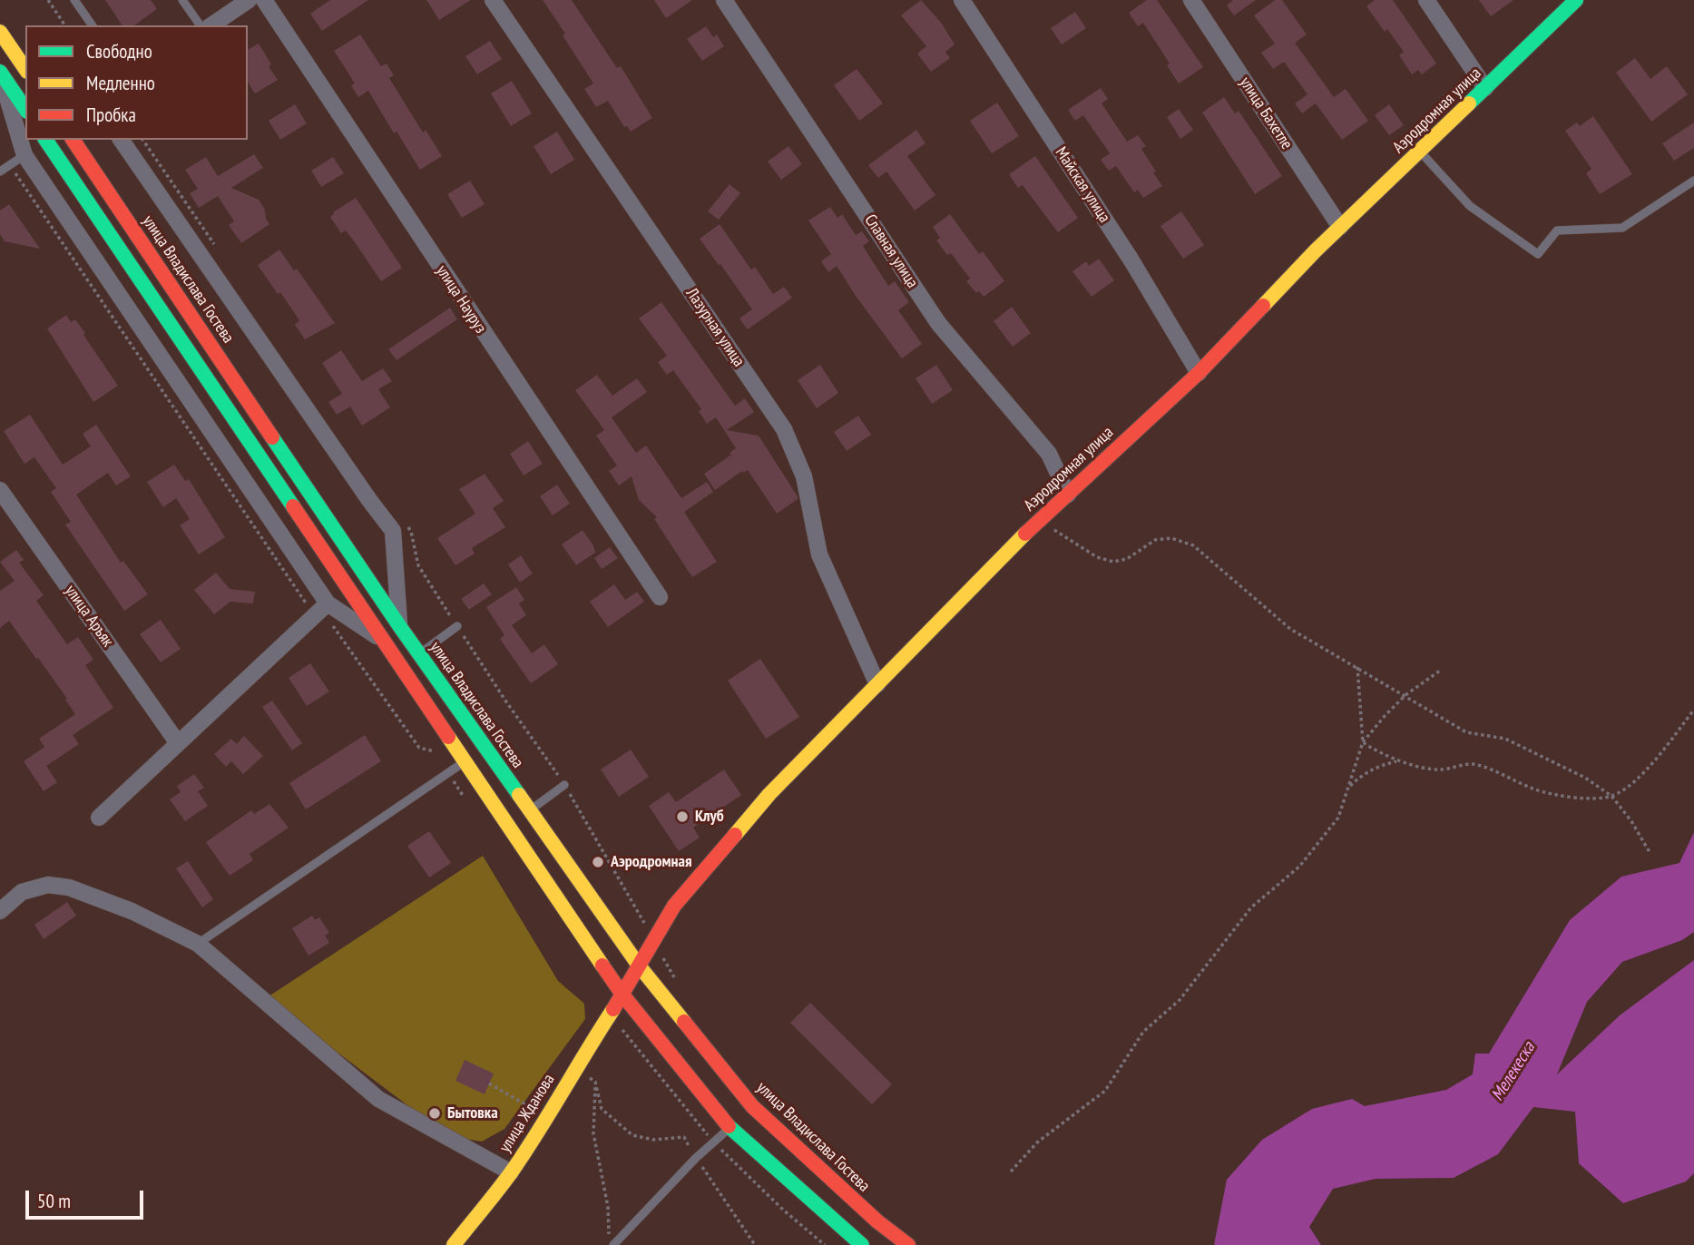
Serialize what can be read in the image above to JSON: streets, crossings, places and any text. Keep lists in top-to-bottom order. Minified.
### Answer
{"streets":{"main road":["Аэродромная улица","улица Владислава Гостева","улица Жданова"],"street":["улица Бахетле","Майская улица","Славная улица","улица Науруз","Лазурная улица","улица Аръяк"]},"crossings":[["Аэродромная улица","улица Бахетле"],["Аэродромная улица","Майская улица"],["Аэродромная улица","Славная улица"],["Аэродромная улица","улица Владислава Гостева"],["Аэродромная улица","Лазурная улица"],["Аэродромная улица","улица Жданова"]],"water":["Мелекеска"],"places":["Клуб","Аэродромная","Бытовка"],"legend":["Свободно","Медленно","Пробка"],"scale_bar":"50 m"}
